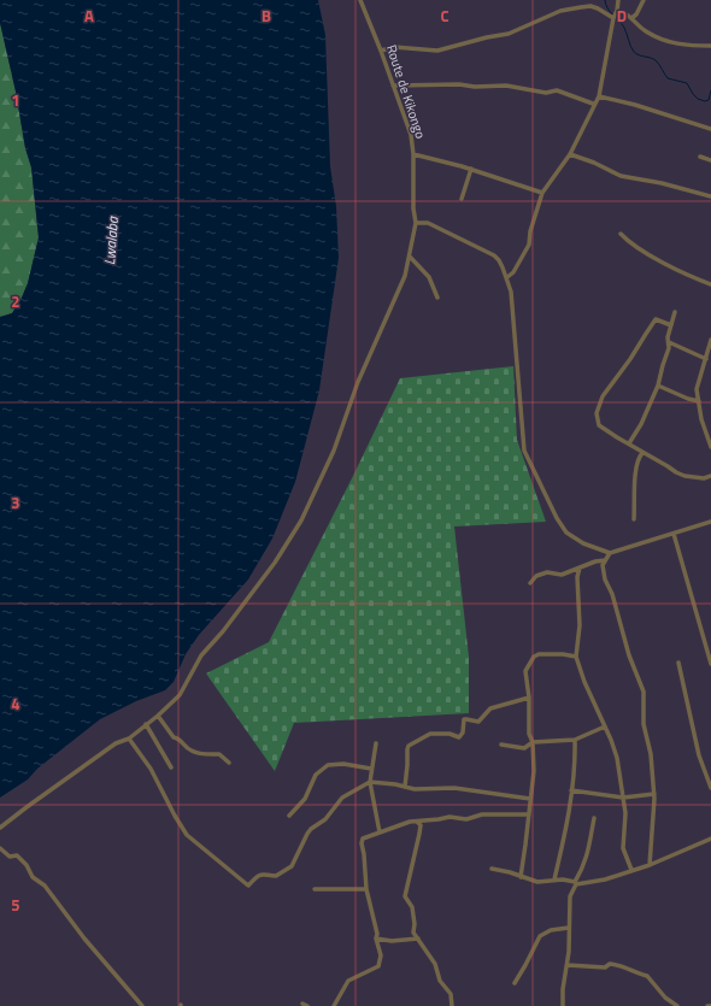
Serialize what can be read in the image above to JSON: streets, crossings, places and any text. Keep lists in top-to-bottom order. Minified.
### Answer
{"streets":{"street":["Route de Kikongo"]},"water":["Lwalaba"],"grid":{"columns":["A","B","C","D"],"rows":["1","2","3","4","5"]}}
